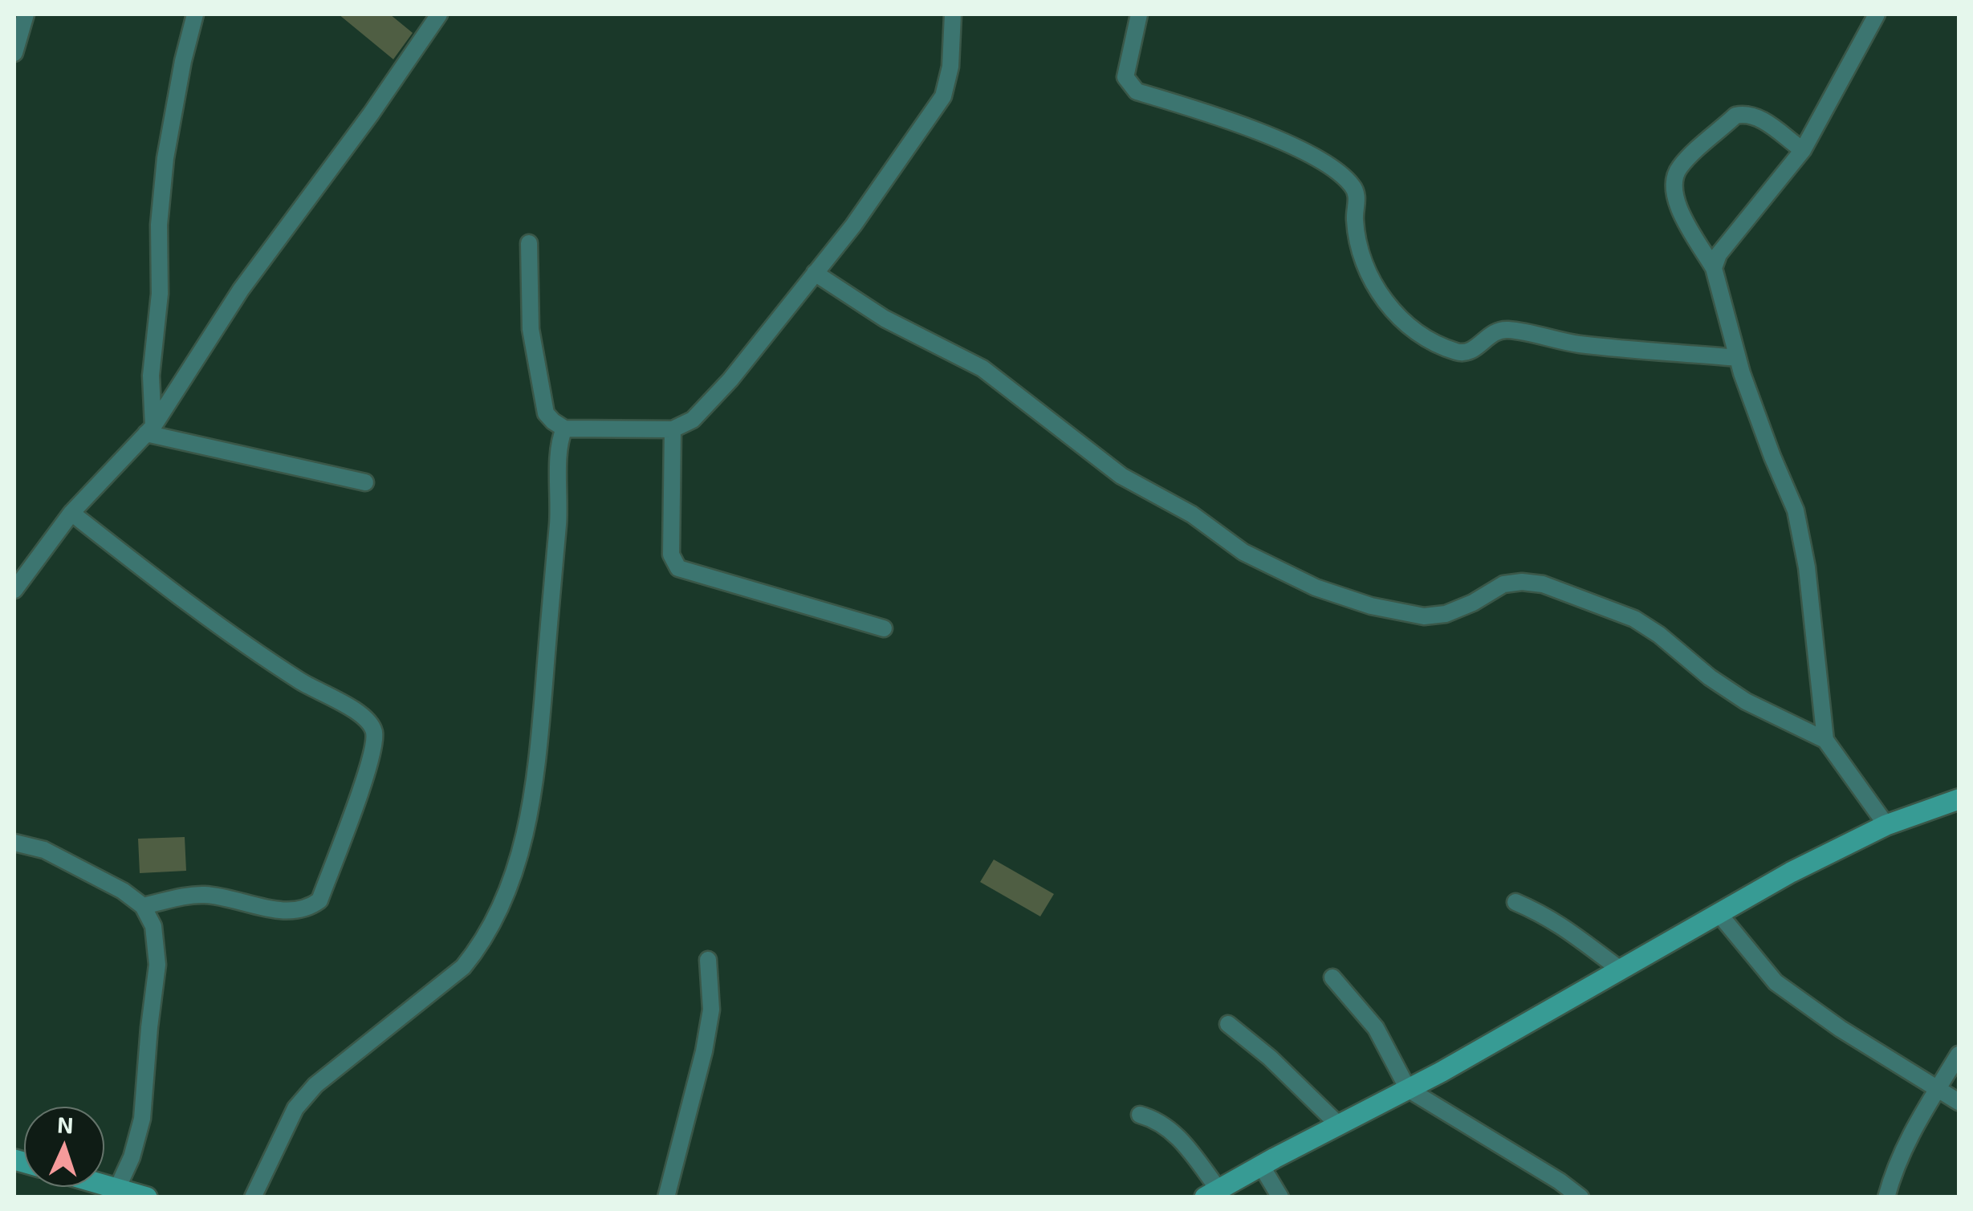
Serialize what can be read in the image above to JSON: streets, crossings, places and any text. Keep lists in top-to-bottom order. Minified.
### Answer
{"north":"top"}
